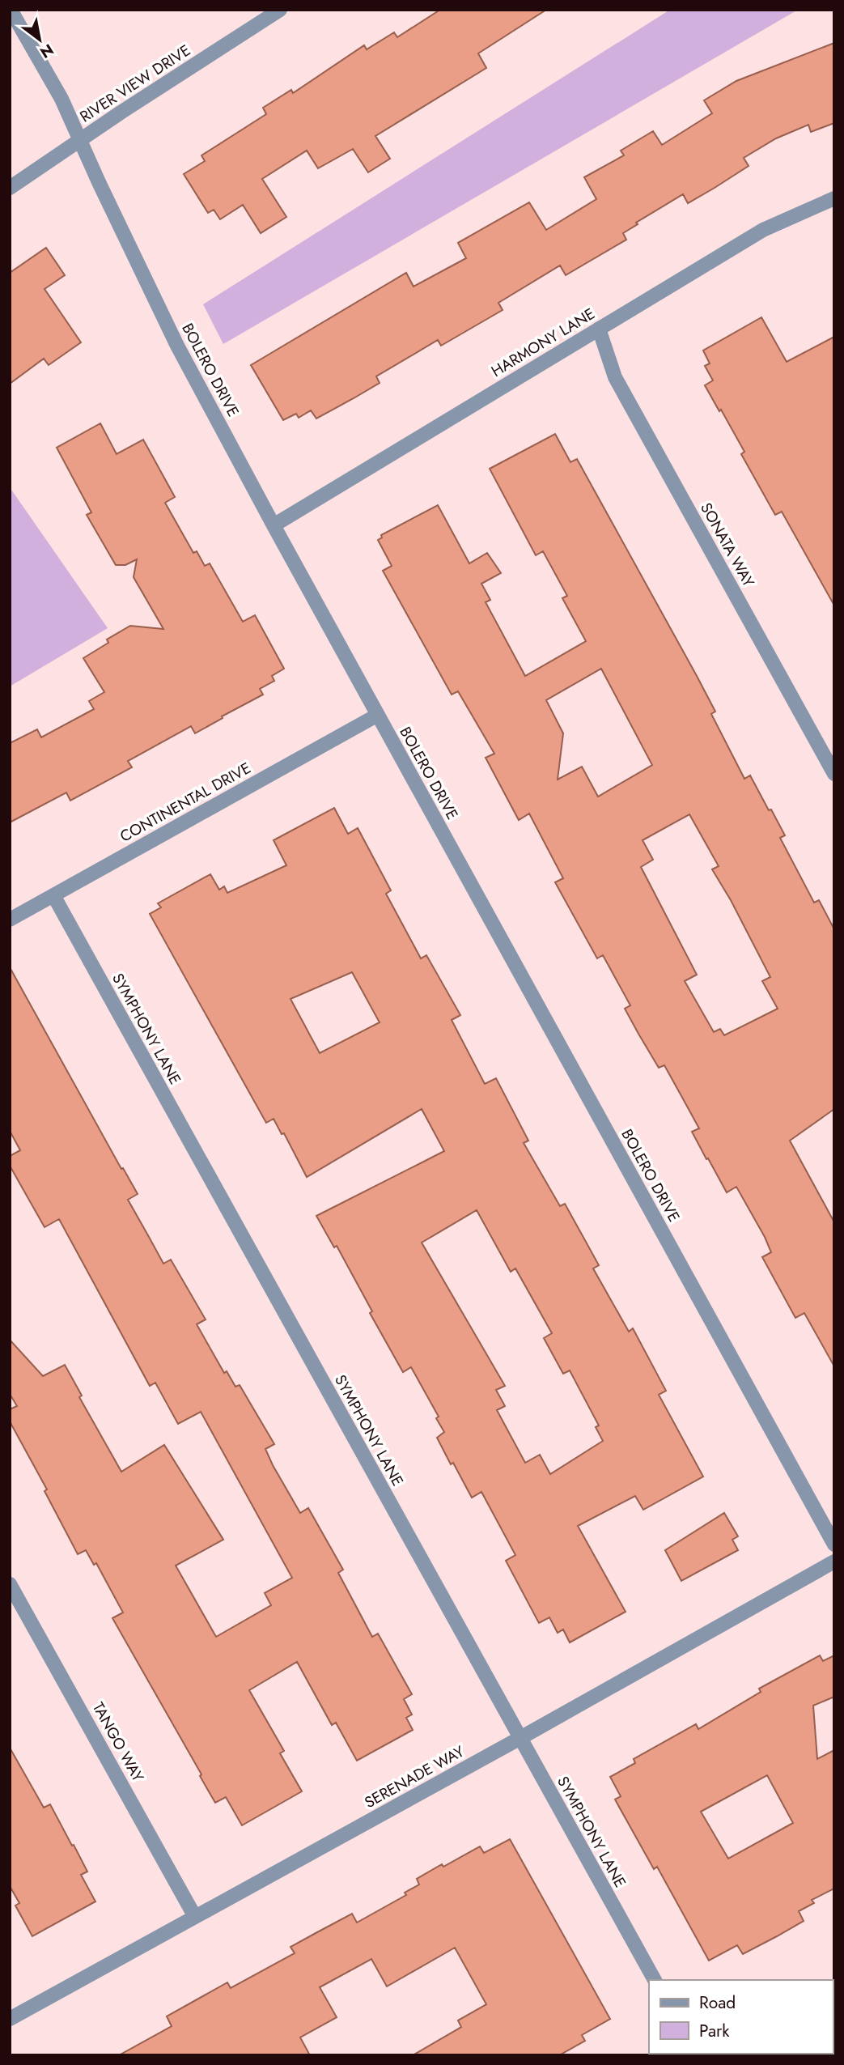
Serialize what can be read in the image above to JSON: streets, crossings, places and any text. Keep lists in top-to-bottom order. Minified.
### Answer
{"streets":{"street":["RIVER VIEW DRIVE","HARMONY LANE","BOLERO DRIVE","SONATA WAY","CONTINENTAL DRIVE","SYMPHONY LANE","TANGO WAY","SERENADE WAY"]},"crossings":[["RIVER VIEW DRIVE","BOLERO DRIVE"],["HARMONY LANE","BOLERO DRIVE"],["HARMONY LANE","SONATA WAY"],["BOLERO DRIVE","CONTINENTAL DRIVE"],["CONTINENTAL DRIVE","SYMPHONY LANE"],["SYMPHONY LANE","SERENADE WAY"],["TANGO WAY","SERENADE WAY"]],"legend":["Road","Park"],"north":"bottom right"}
